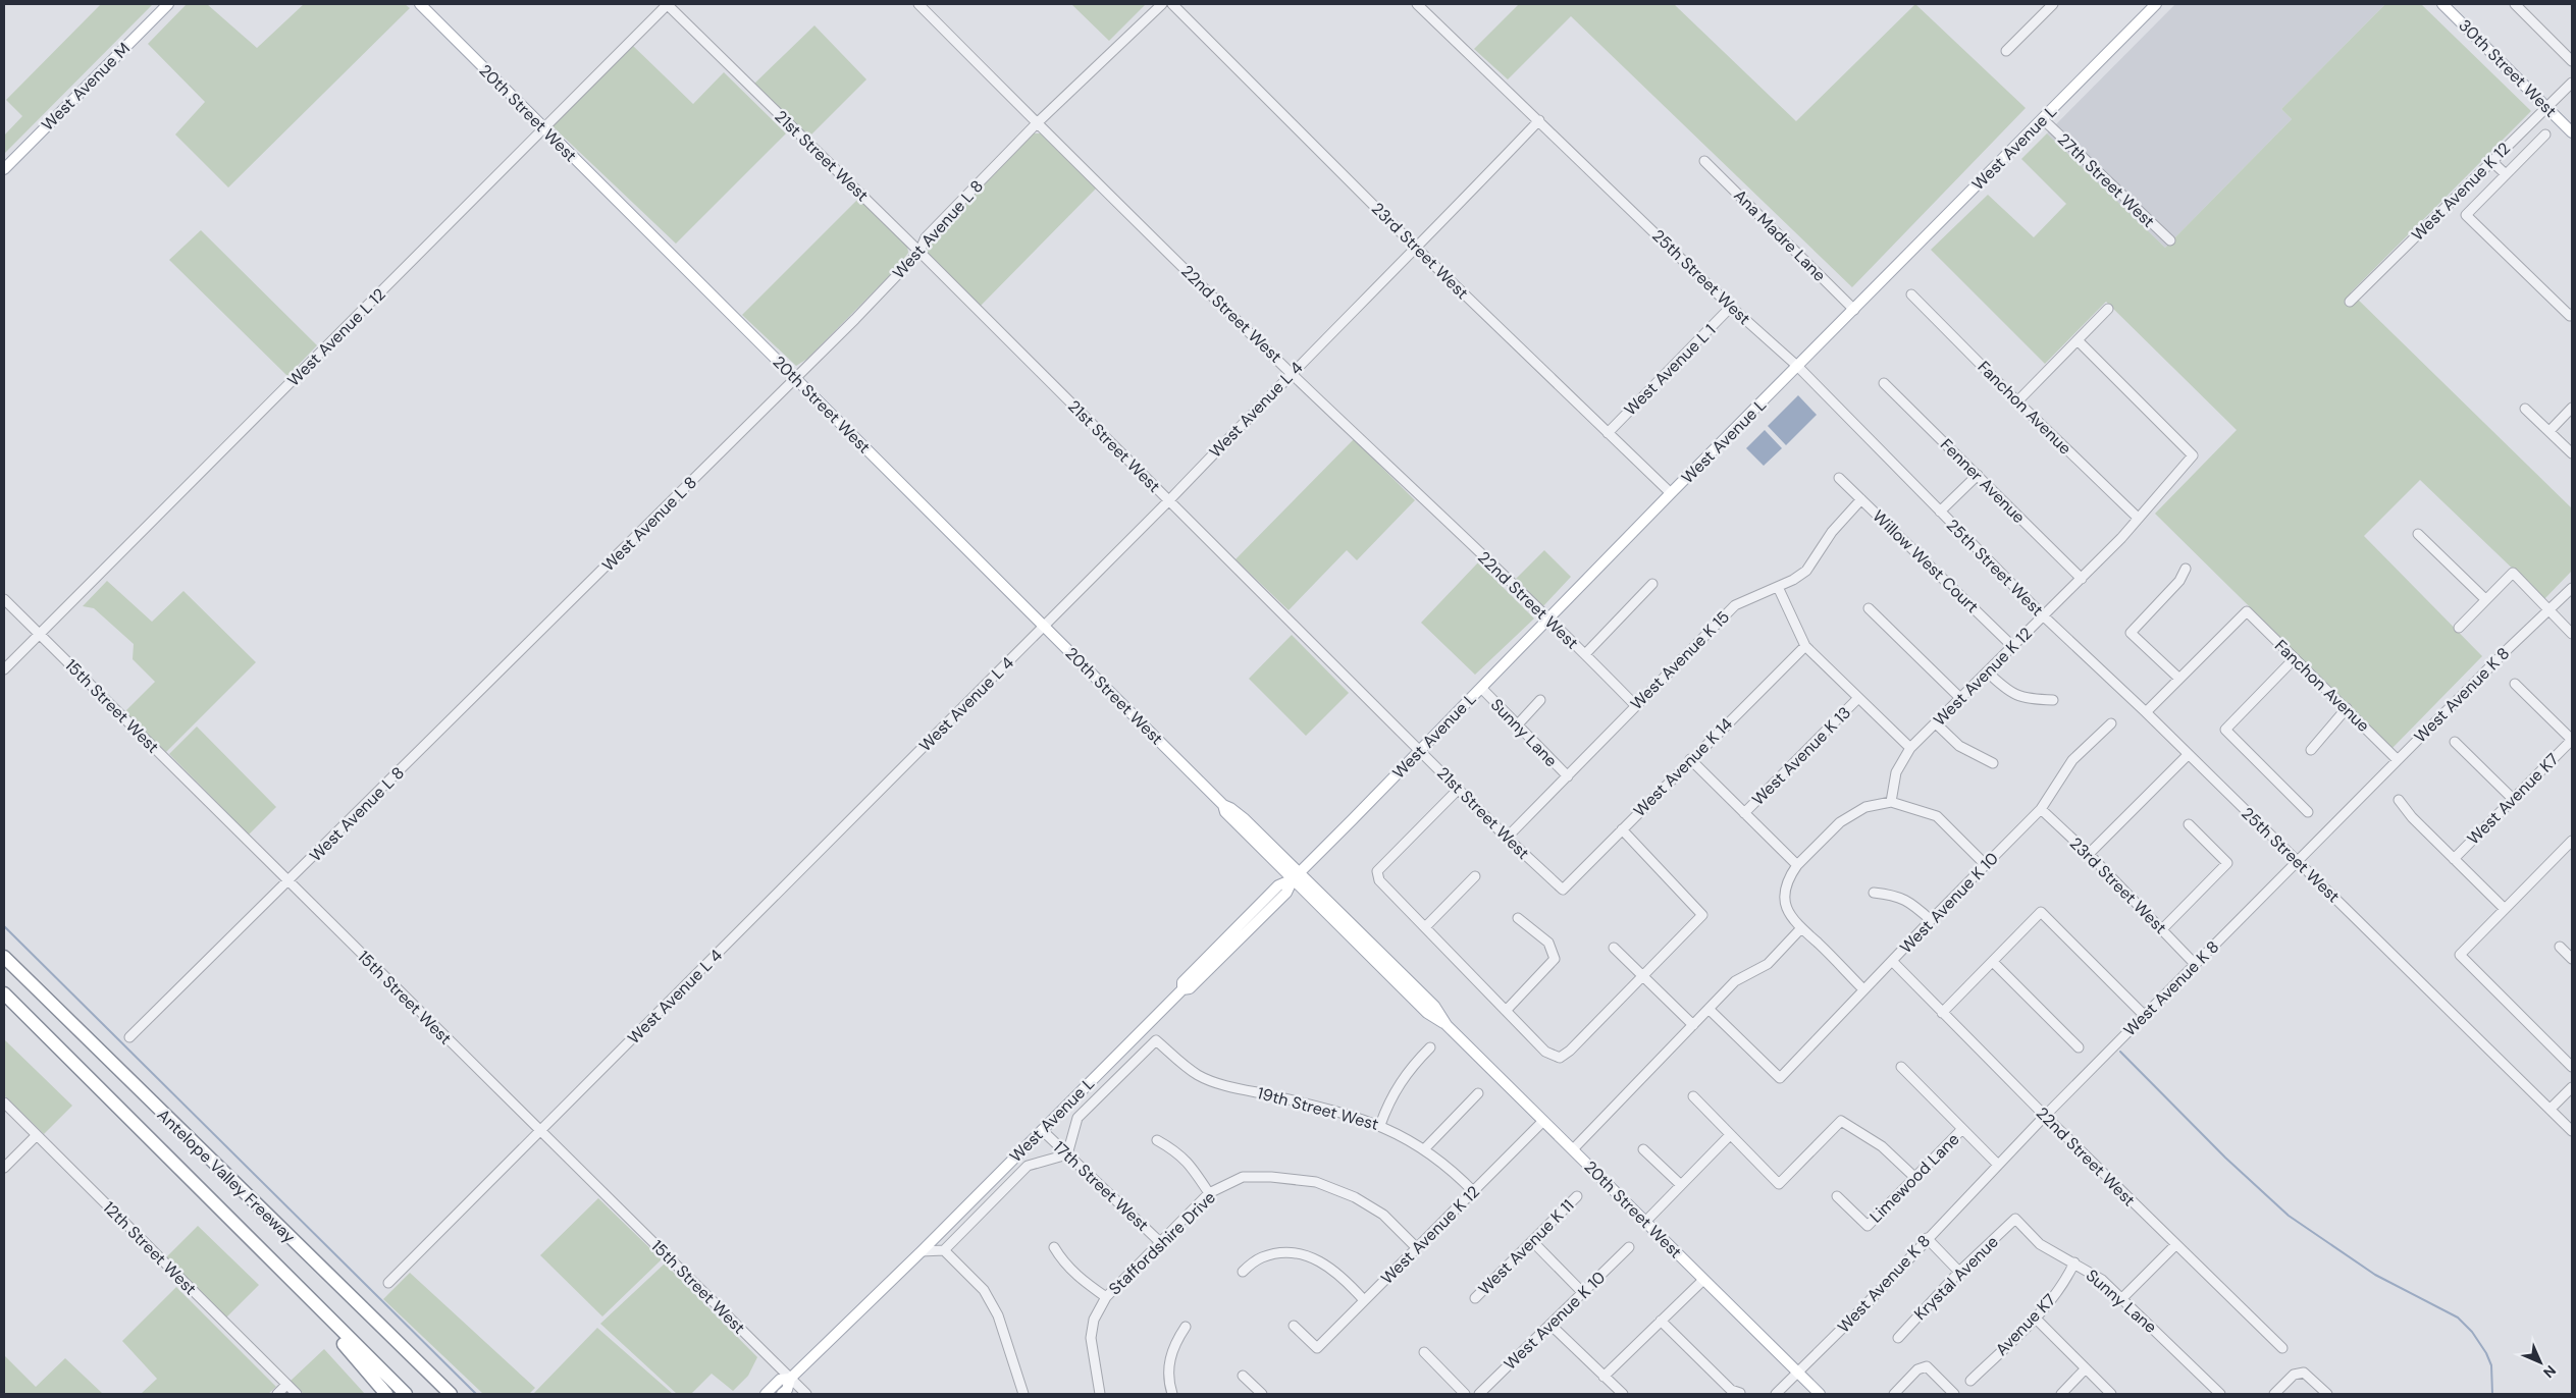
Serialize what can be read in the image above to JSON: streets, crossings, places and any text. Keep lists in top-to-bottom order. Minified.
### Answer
{"streets":{"highway":["Antelope Valley Freeway"],"main road":["30th Street West","West Avenue M","20th Street West","West Avenue L"],"street":["21st Street West","27th Street West","West Avenue K 12","West Avenue L 8","Ana Madre Lane","23rd Street West","25th Street West","22nd Street West","West Avenue L 12","West Avenue L 1","Fanchon Avenue","West Avenue L 4","Fenner Avenue","Willow West Court","West Avenue K 15","West Avenue K 8","15th Street West","Sunny Lane","West Avenue K 13","West Avenue K 14","West Avenue K7","West Avenue K 10","19th Street West","Limewood Lane","17th Street West","Staffordshire Drive","West Avenue K 11","12th Street West","Krystal Avenue","Avenue K7"]},"crossings":[["30th Street West","West Avenue K 12"],["20th Street West","West Avenue L"],["20th Street West","West Avenue K 12"],["20th Street West","West Avenue L 8"],["20th Street West","West Avenue L 12"],["20th Street West","West Avenue L 4"],["20th Street West","West Avenue K 8"],["West Avenue L","21st Street West"],["West Avenue L","27th Street West"],["West Avenue L","Ana Madre Lane"],["West Avenue L","23rd Street West"],["West Avenue L","25th Street West"],["West Avenue L","22nd Street West"],["West Avenue L","15th Street West"],["West Avenue L","Sunny Lane"],["West Avenue L","19th Street West"],["West Avenue L","17th Street West"],["21st Street West","West Avenue L 8"],["21st Street West","West Avenue L 12"],["21st Street West","West Avenue L 4"],["21st Street West","West Avenue K 15"],["21st Street West","West Avenue K 14"],["West Avenue K 12","25th Street West"],["West Avenue K 12","Fanchon Avenue"],["West Avenue K 12","Fenner Avenue"],["West Avenue K 12","Willow West Court"],["West Avenue K 12","19th Street West"],["West Avenue K 12","Staffordshire Drive"],["West Avenue L 8","22nd Street West"],["West Avenue L 8","15th Street West"],["23rd Street West","West Avenue L 1"],["23rd Street West","West Avenue L 4"],["23rd Street West","West Avenue K 8"],["23rd Street West","West Avenue K 10"],["25th Street West","West Avenue L 1"],["25th Street West","West Avenue L 4"],["25th Street West","West Avenue K 8"],["22nd Street West","West Avenue L 4"],["22nd Street West","West Avenue K 15"],["22nd Street West","West Avenue K 8"],["22nd Street West","West Avenue K 10"],["West Avenue L 12","15th Street West"],["Fanchon Avenue","West Avenue K 8"],["West Avenue L 4","15th Street West"],["Willow West Court","West Avenue K 15"],["West Avenue K 15","Sunny Lane"],["Sunny Lane","Krystal Avenue"],["Sunny Lane","Avenue K7"],["17th Street West","Staffordshire Drive"]],"north":"bottom right"}
